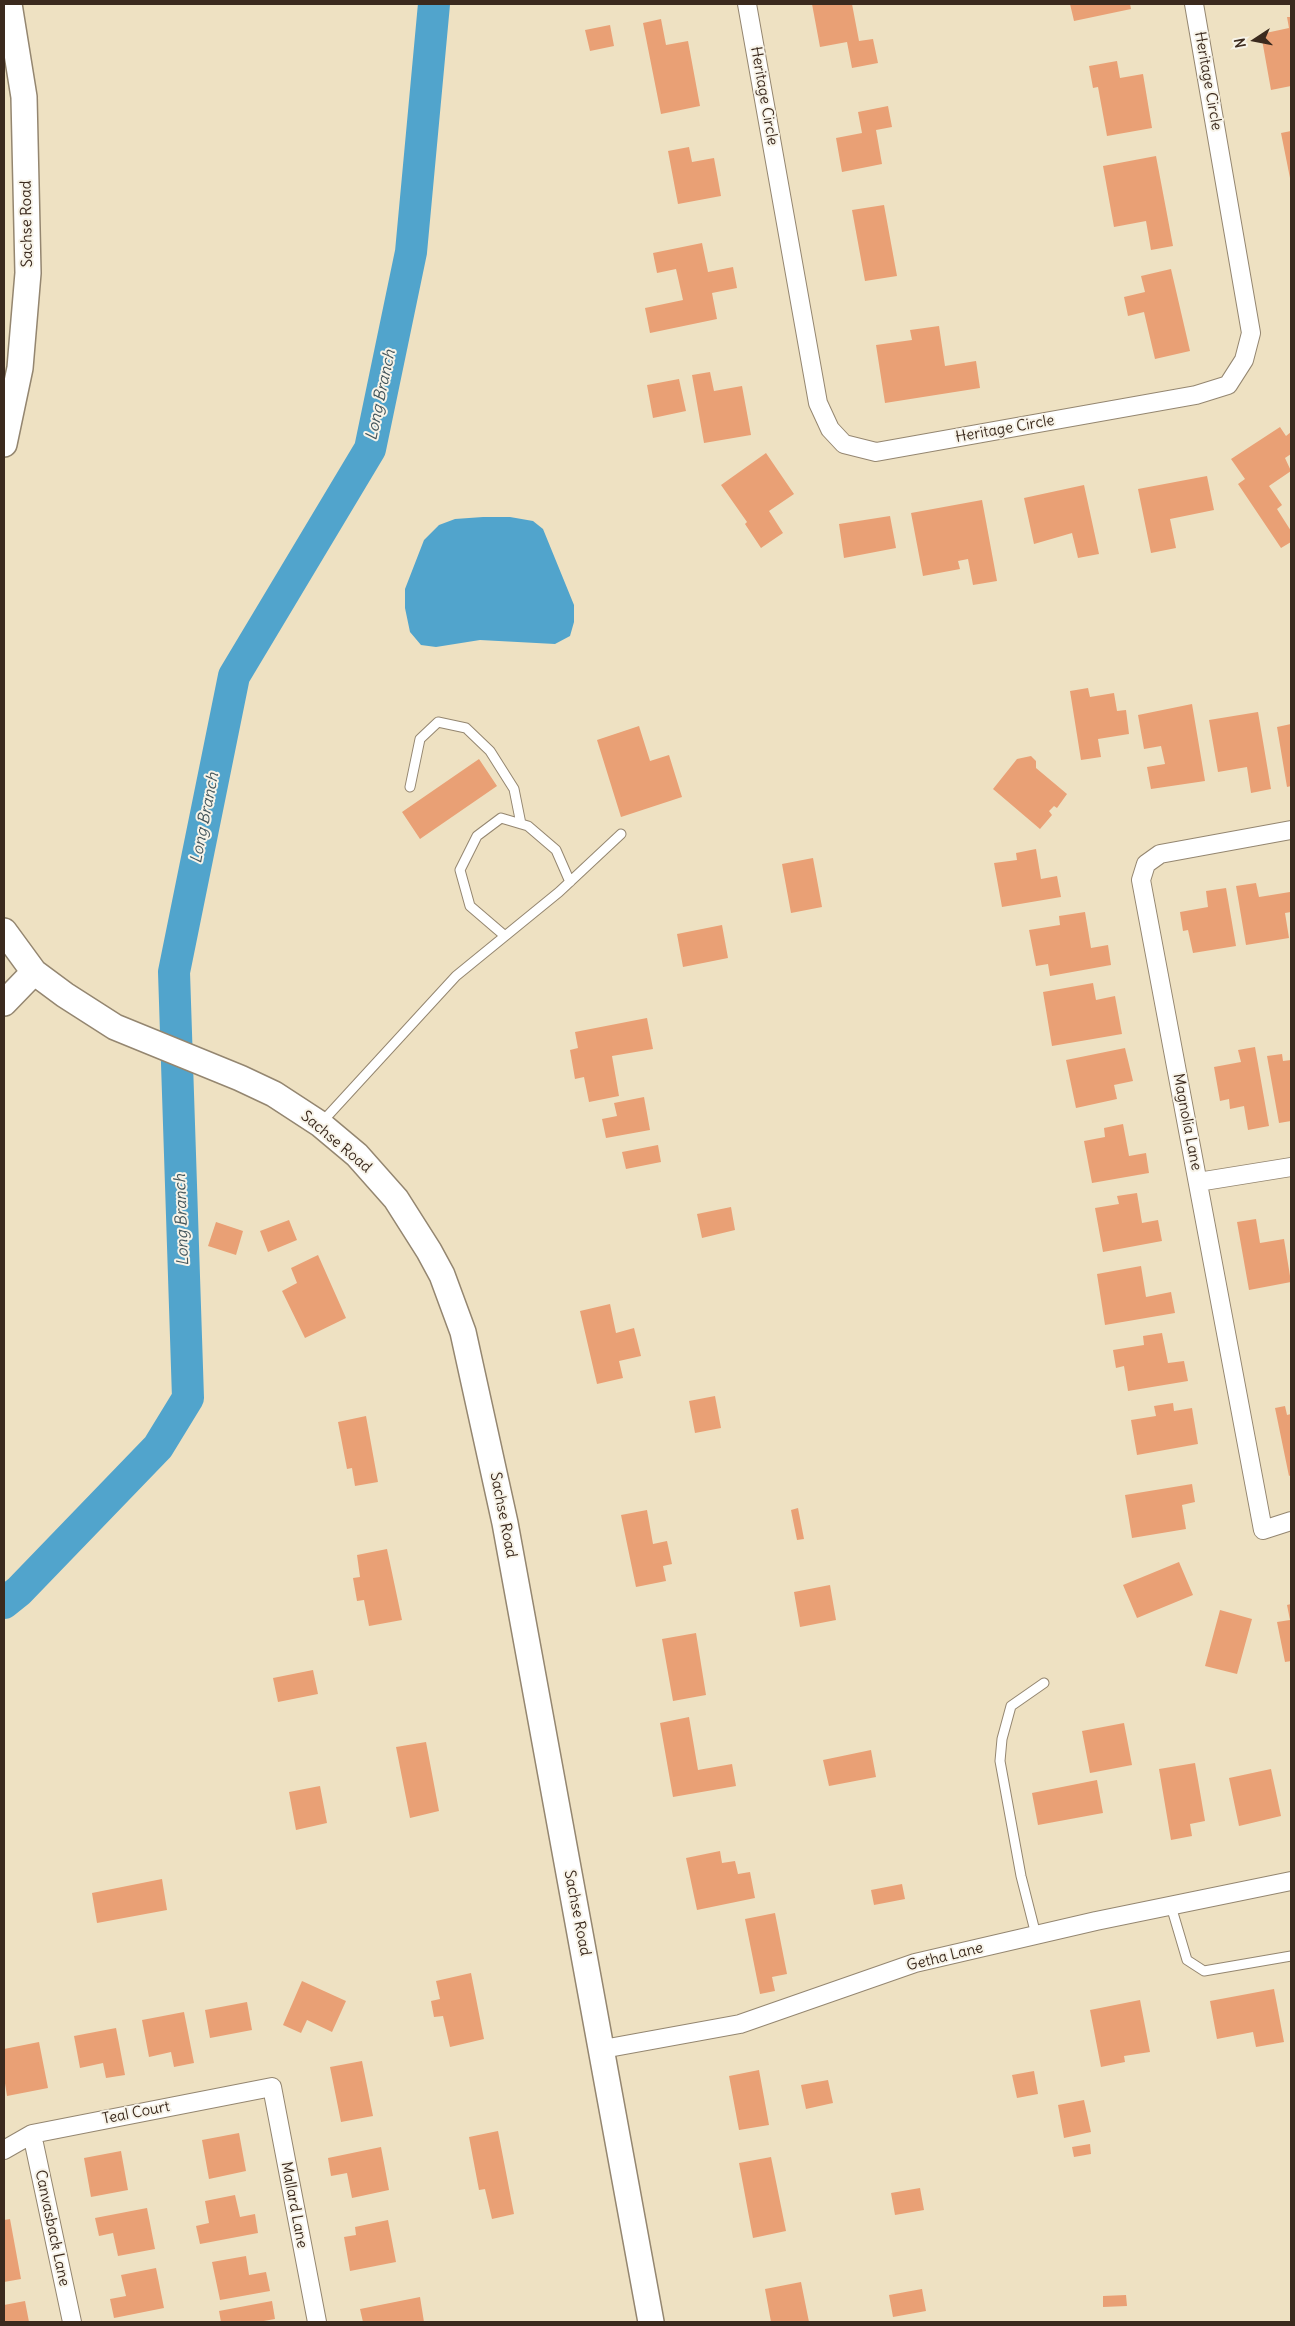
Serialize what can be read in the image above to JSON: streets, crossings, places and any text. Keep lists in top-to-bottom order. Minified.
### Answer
{"streets":{"main road":["Sachse Road"],"street":["Heritage Circle","Magnolia Lane","Getha Lane","Teal Court","Mallard Lane","Canvasback Lane"]},"crossings":[["Sachse Road","Getha Lane"],["Teal Court","Mallard Lane"],["Teal Court","Canvasback Lane"]],"water":["Long Branch"],"north":"left"}
